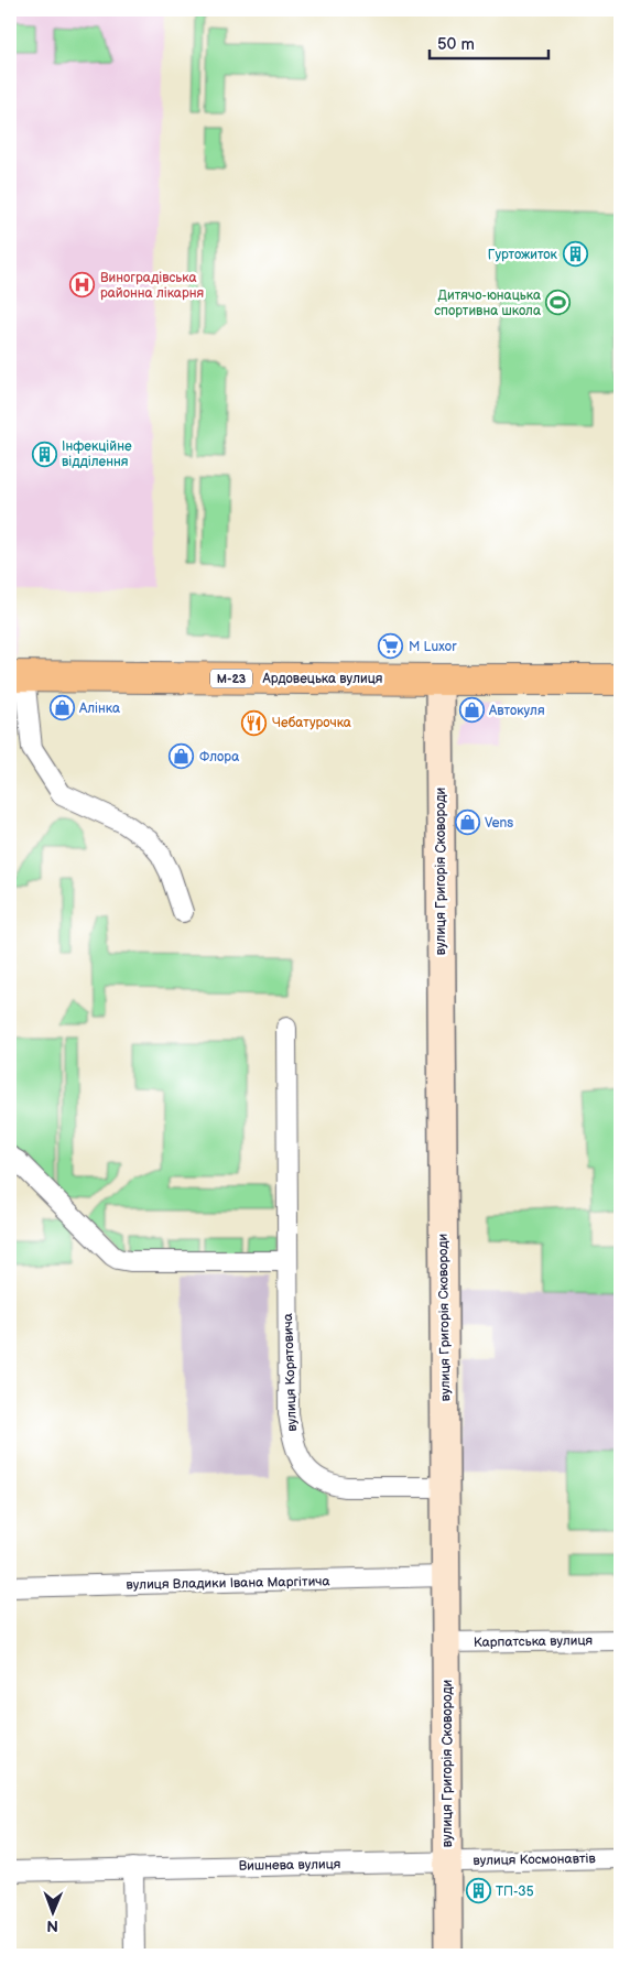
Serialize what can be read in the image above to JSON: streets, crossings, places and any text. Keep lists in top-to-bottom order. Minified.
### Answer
{"streets":{"highway":["М-23","Ардовецька вулиця"],"main road":["вулиця Григорія Сковороди"],"street":["вулиця Корятовича","вулиця Владики Івана Маргітича","Карпатська вулиця","вулиця Космонавтів","Вишнева вулиця"]},"crossings":[["Ардовецька вулиця","вулиця Григорія Сковороди"],["вулиця Григорія Сковороди","вулиця Корятовича"],["вулиця Григорія Сковороди","вулиця Владики Івана Маргітича"],["вулиця Григорія Сковороди","Карпатська вулиця"],["вулиця Григорія Сковороди","вулиця Космонавтів"],["вулиця Григорія Сковороди","Вишнева вулиця"],["вулиця Космонавтів","Вишнева вулиця"]],"places":{"building":["Гуртожиток","Інфекційне відділення","ТП-35"],"hospital":["Виноградівська районна лікарня"],"sports":["Дитячо-юнацька спортивна школа"],"supermarket":["M Luxor"],"shop":["Алінка","Автокуля","Флора","Vens"],"restaurant":["Чебатурочка"]},"scale_bar":"50 m","north":"bottom"}
